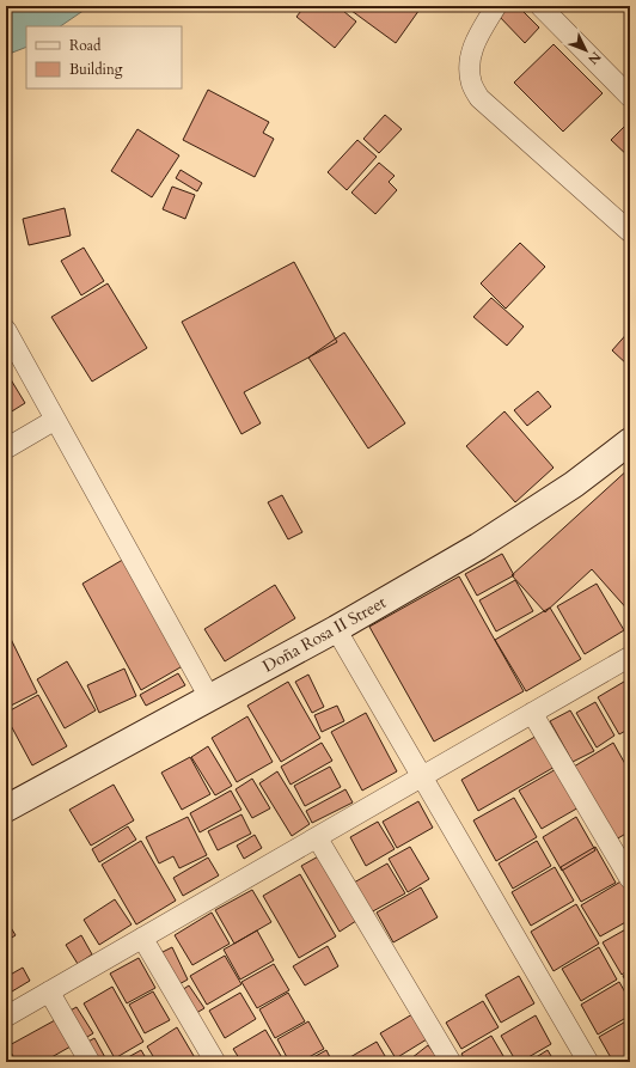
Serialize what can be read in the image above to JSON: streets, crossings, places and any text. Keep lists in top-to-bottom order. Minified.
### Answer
{"streets":{"main road":["Doña Rosa II Street"]},"legend":["Road","Building"],"north":"bottom right"}
